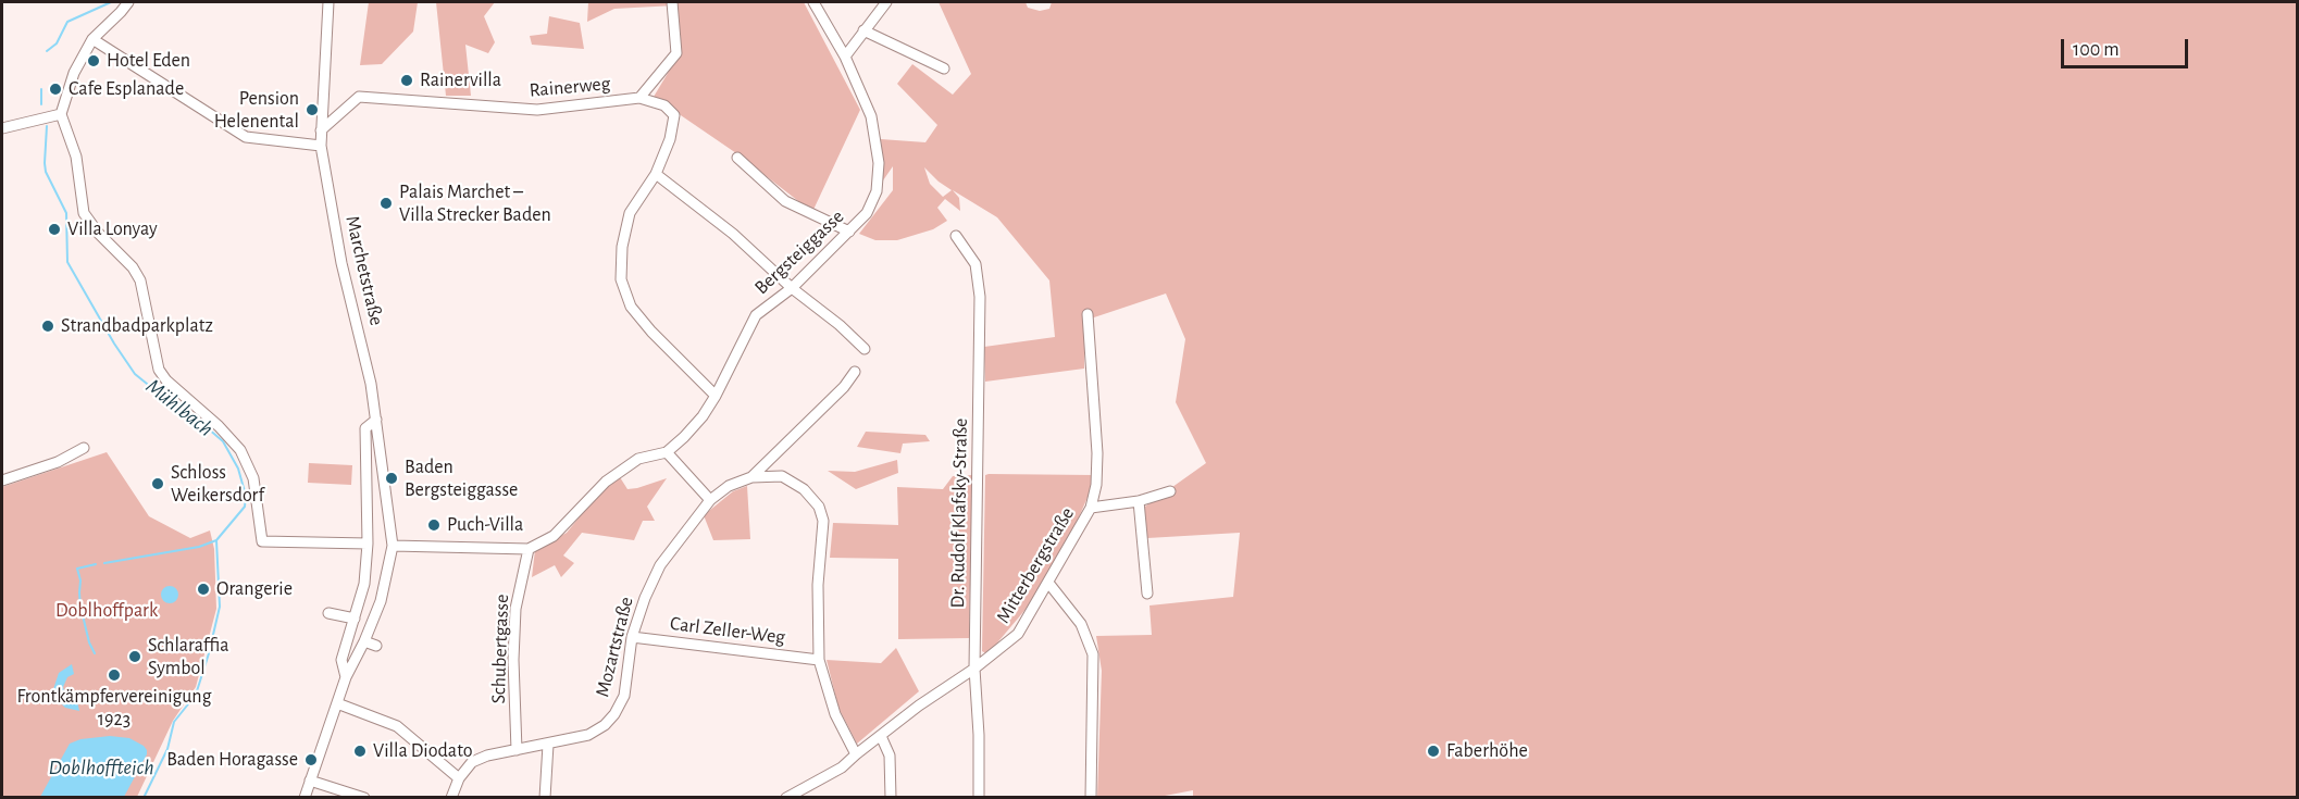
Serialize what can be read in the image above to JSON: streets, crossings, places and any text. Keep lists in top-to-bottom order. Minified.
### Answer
{"streets":{"street":["Rainerweg","Bergsteiggasse","Marchetstraße","Dr. Rudolf Klafsky-Straße","Mitterbergstraße","Carl Zeller-Weg","Mozartstraße","Schubertgasse"]},"crossings":[["Rainerweg","Marchetstraße"],["Bergsteiggasse","Schubertgasse"],["Dr. Rudolf Klafsky-Straße","Mitterbergstraße"],["Carl Zeller-Weg","Mozartstraße"],["Mozartstraße","Schubertgasse"]],"water":["Mühlbach","Doblhoffteich"],"parks":["Doblhoffpark"],"places":["Hotel Eden","Rainervilla","Cafe Esplanade","Pension Helenental","Palais Marchet – Villa Strecker Baden","Villa Lonyay","Strandbadparkplatz","Baden Bergsteiggasse","Schloss Weikersdorf","Puch-Villa","Orangerie","Schlaraffia Symbol","Frontkämpfervereinigung 1923","Villa Diodato","Faberhöhe","Baden Horagasse"],"scale_bar":"100 m"}
